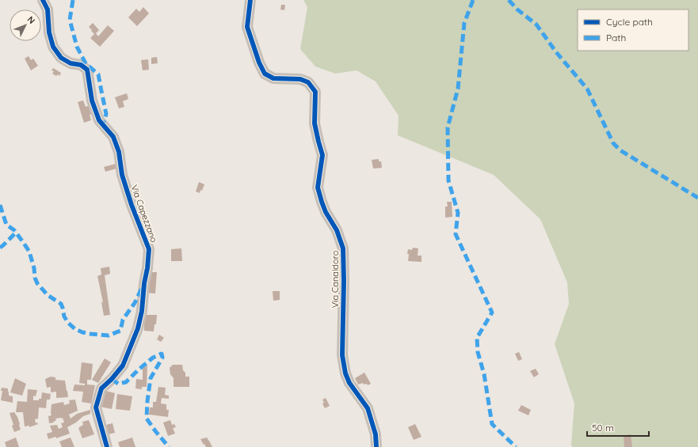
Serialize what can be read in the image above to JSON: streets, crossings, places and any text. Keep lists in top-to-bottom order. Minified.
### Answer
{"streets":{"street":["Via Capezzano","Via Canaldoro"]},"legend":["Cycle path","Path"],"scale_bar":"50 m","north":"top right"}
